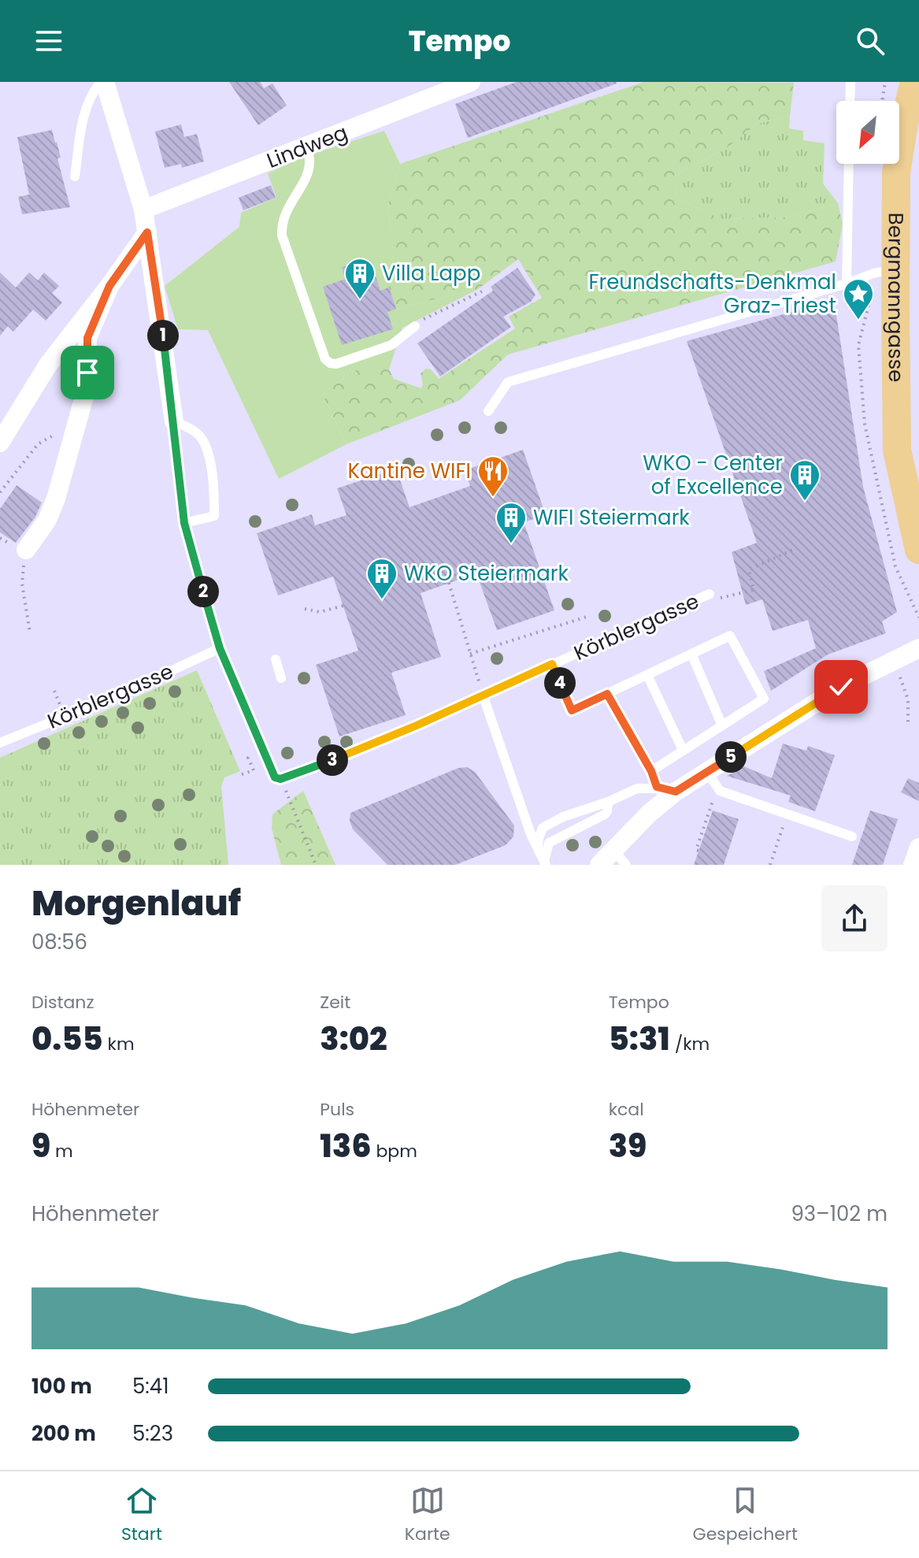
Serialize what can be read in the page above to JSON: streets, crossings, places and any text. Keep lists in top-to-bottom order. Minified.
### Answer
{"streets":{"main road":["Bergmanngasse"],"street":["Lindweg"],"lane":["Körblergasse"]},"places":{"building":["Villa Lapp","WKO - Center of Excellence","WIFI Steiermark","WKO Steiermark"],"place":["Freundschafts-Denkmal Graz-Triest"],"restaurant":["Kantine WIFI"]},"north":"bottom left","page":{"header":"Tempo","pins":["1","2","4","5","3"],"heading":["Morgenlauf","08:56"],"stats":[["Distanz","0.55 km"],["Zeit","3:02"],["Tempo","5:31 /km"],["Höhenmeter","9 m"],["Puls","136 bpm"],["kcal","39"]],"chart":["Höhenmeter","93–102 m"],"list":[{"name":"100 m","note":"5:41"},{"name":"200 m","note":"5:23"}],"tabs":["Start","Karte","Gespeichert"]}}
